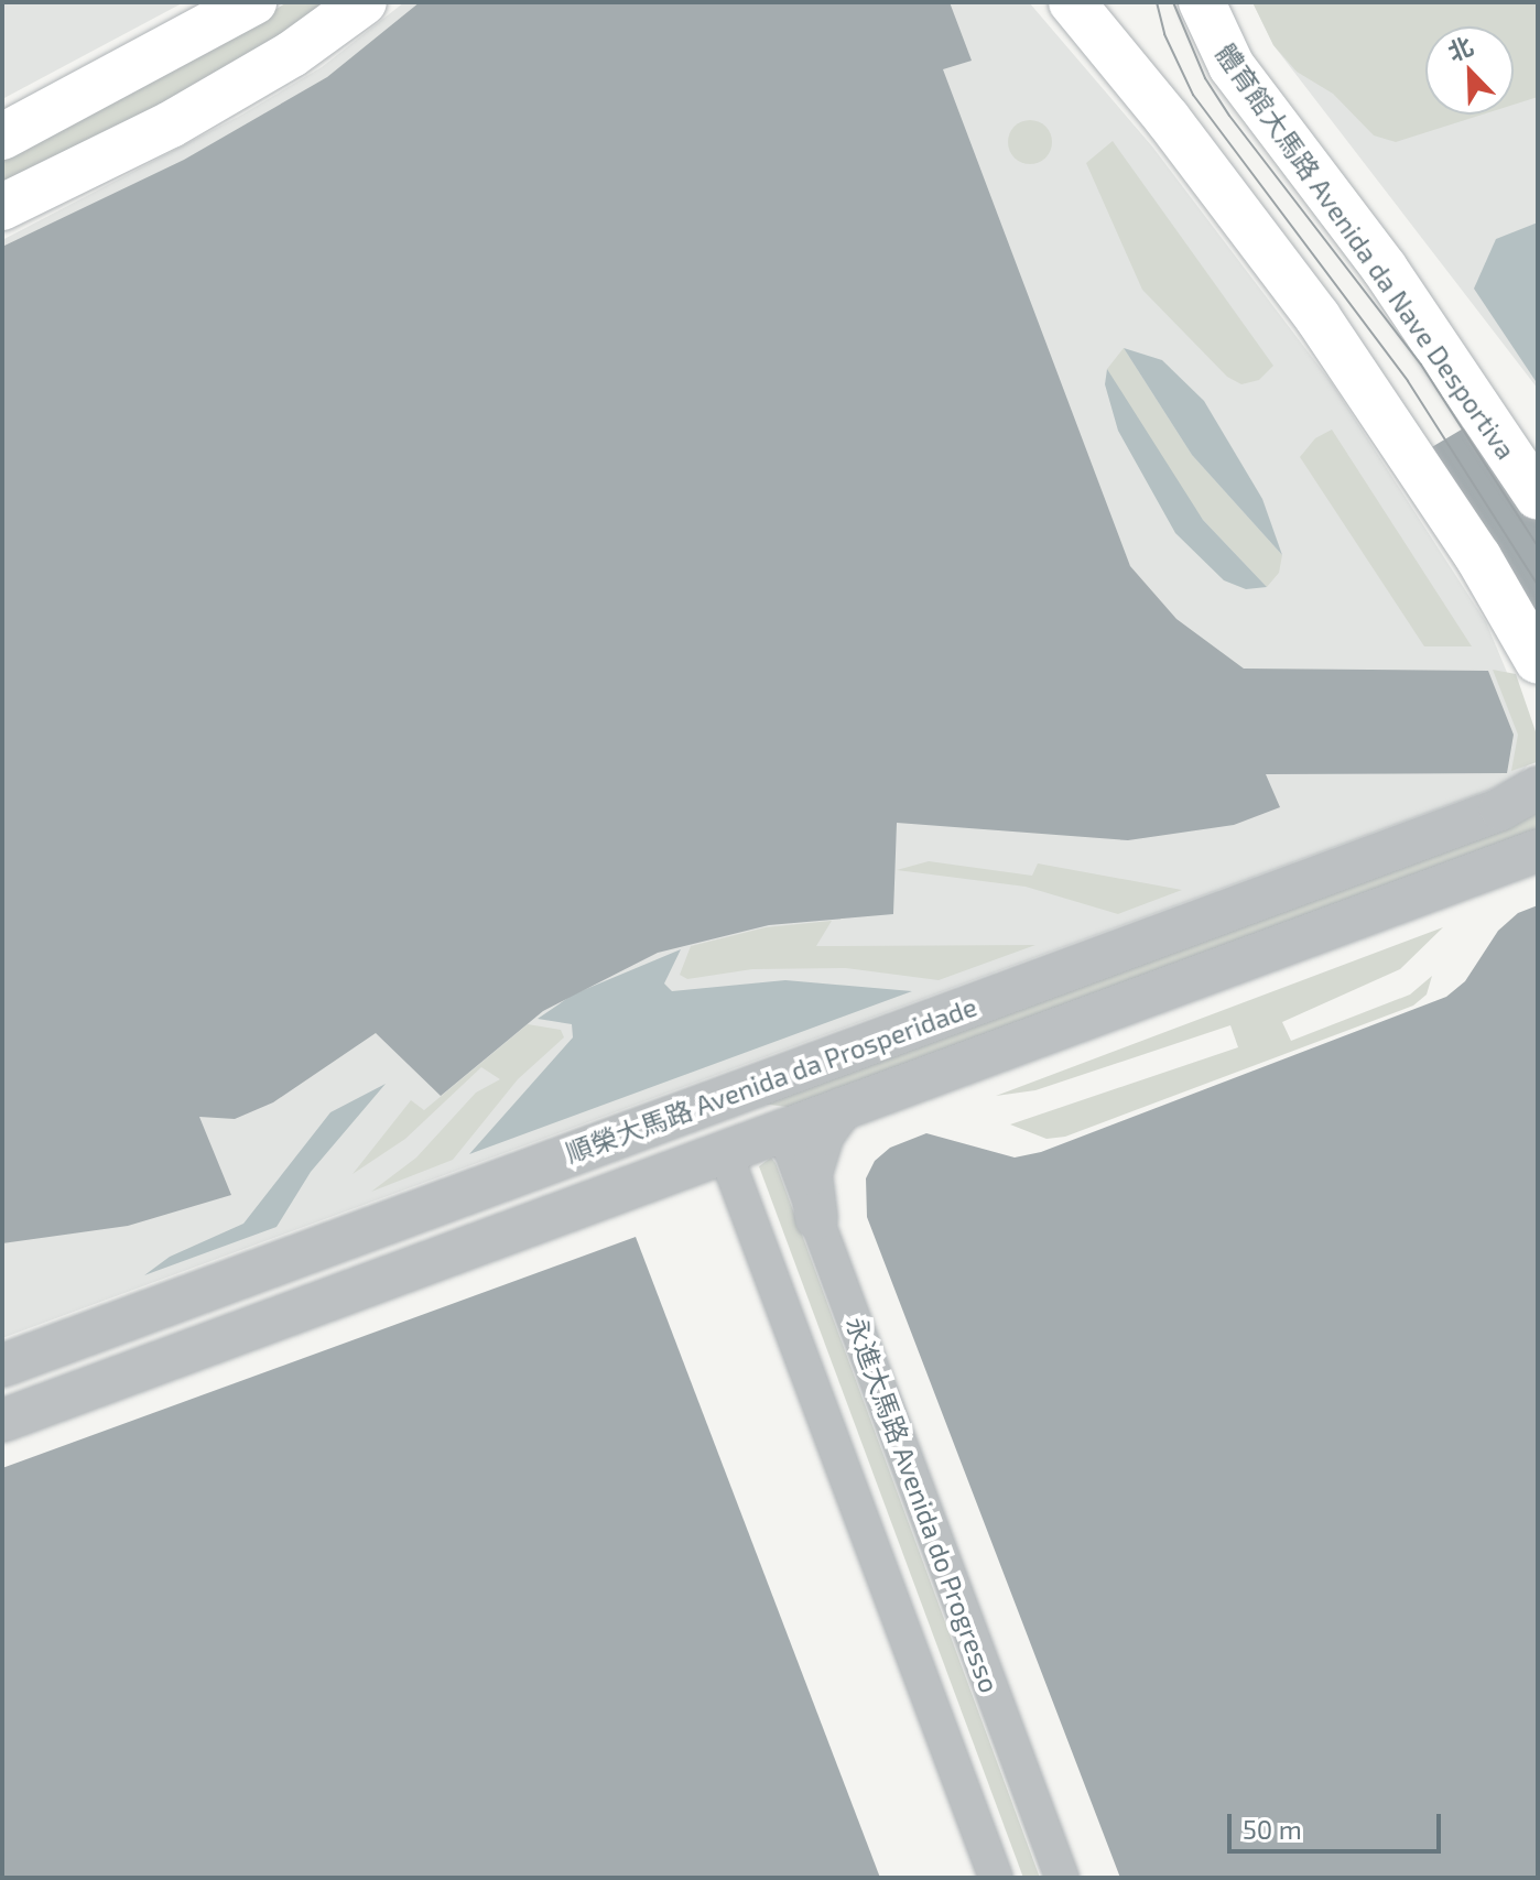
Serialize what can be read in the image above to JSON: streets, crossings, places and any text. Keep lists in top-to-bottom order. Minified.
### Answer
{"streets":{"main road":["體育館大馬路 Avenida da Nave Desportiva"],"street":["順榮大馬路 Avenida da Prosperidade","永進大馬路 Avenida do Progresso"]},"crossings":[["順榮大馬路 Avenida da Prosperidade","永進大馬路 Avenida do Progresso"]],"scale_bar":"50 m","north":"top left"}
